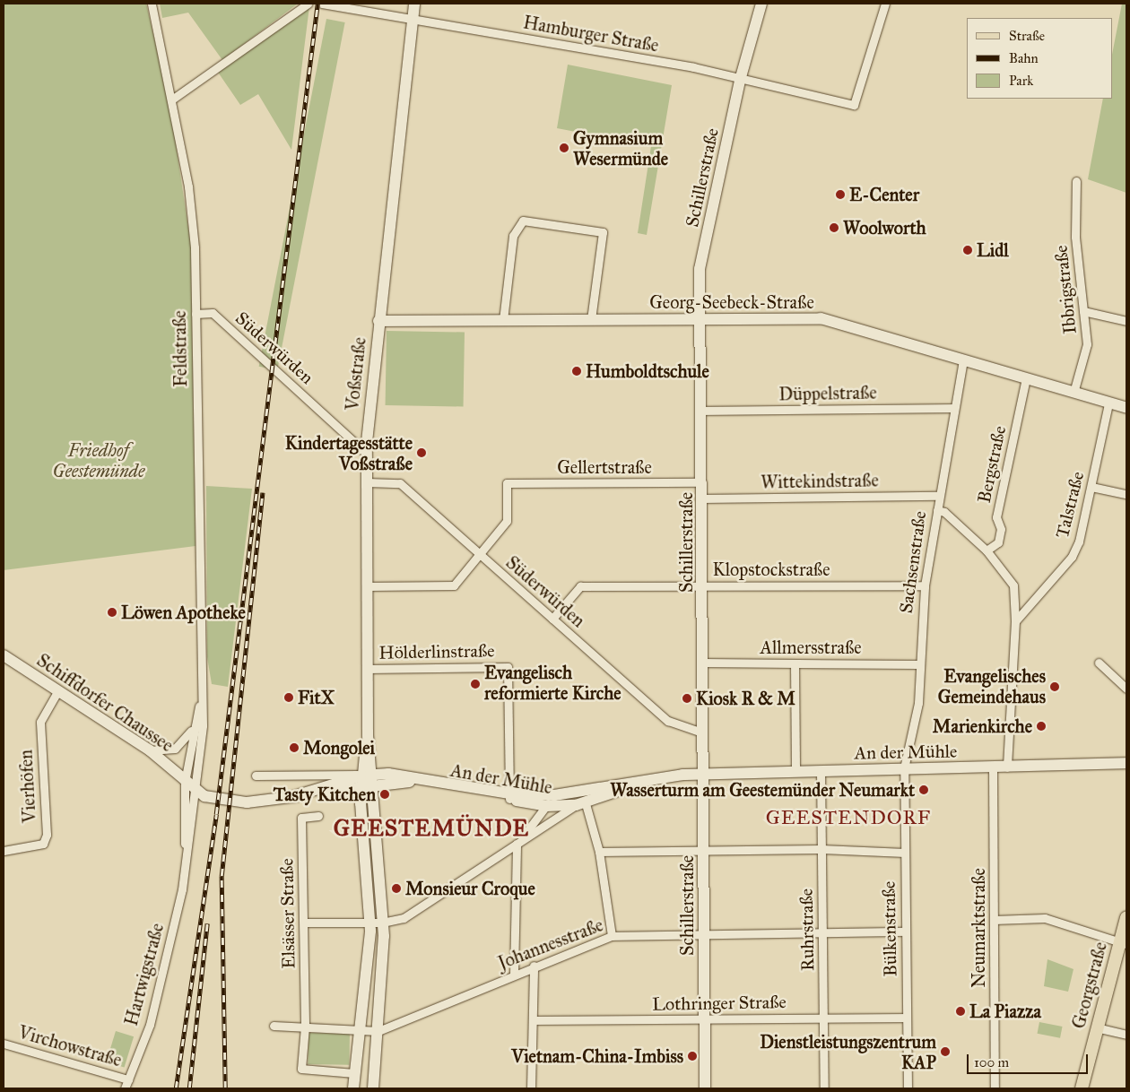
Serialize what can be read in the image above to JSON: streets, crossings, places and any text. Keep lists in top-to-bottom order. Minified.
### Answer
{"streets":{"main road":["Georgstraße"],"street":["Hamburger Straße","Schillerstraße","Ibbrigstraße","Georg-Seebeck-Straße","Süderwürden","Feldstraße","Voßstraße","Düppelstraße","Bergstraße","Gellertstraße","Wittekindstraße","Talstraße","Sachsenstraße","Klopstockstraße","Allmersstraße","Hölderlinstraße","Schiffdorfer Chaussee","An der Mühle","Vierhöfen","Elsässer Straße","Neumarktstraße","Bülkenstraße","Ruhrstraße","Johannesstraße","Hartwigstraße","Lothringer Straße","Virchowstraße"]},"crossings":[["Hamburger Straße","Schillerstraße"],["Hamburger Straße","Voßstraße"],["Schillerstraße","Georg-Seebeck-Straße"],["Schillerstraße","Süderwürden"],["Schillerstraße","Düppelstraße"],["Schillerstraße","Gellertstraße"],["Schillerstraße","Wittekindstraße"],["Schillerstraße","Klopstockstraße"],["Schillerstraße","Allmersstraße"],["Schillerstraße","An der Mühle"],["Schillerstraße","Johannesstraße"],["Schillerstraße","Lothringer Straße"],["Ibbrigstraße","Georg-Seebeck-Straße"],["Georg-Seebeck-Straße","Voßstraße"],["Georg-Seebeck-Straße","Bergstraße"],["Georg-Seebeck-Straße","Talstraße"],["Georg-Seebeck-Straße","Sachsenstraße"],["Süderwürden","Feldstraße"],["Süderwürden","Voßstraße"],["Süderwürden","Gellertstraße"],["Süderwürden","Klopstockstraße"],["Feldstraße","Schiffdorfer Chaussee"],["Feldstraße","An der Mühle"],["Feldstraße","Hartwigstraße"],["Voßstraße","Hölderlinstraße"],["Voßstraße","An der Mühle"],["Düppelstraße","Sachsenstraße"],["Wittekindstraße","Sachsenstraße"],["Sachsenstraße","Klopstockstraße"],["Sachsenstraße","Allmersstraße"],["Sachsenstraße","An der Mühle"],["Sachsenstraße","Bülkenstraße"],["Hölderlinstraße","An der Mühle"],["Schiffdorfer Chaussee","An der Mühle"],["Schiffdorfer Chaussee","Vierhöfen"],["Schiffdorfer Chaussee","Hartwigstraße"],["An der Mühle","Neumarktstraße"],["An der Mühle","Bülkenstraße"],["An der Mühle","Ruhrstraße"],["An der Mühle","Hartwigstraße"],["Bülkenstraße","Johannesstraße"],["Bülkenstraße","Lothringer Straße"],["Ruhrstraße","Johannesstraße"],["Ruhrstraße","Lothringer Straße"],["Hartwigstraße","Virchowstraße"]],"districts":["GEESTENDORF","GEESTEMÜNDE"],"parks":["Friedhof Geestemünde"],"places":["Gymnasium Wesermünde","E-Center","Woolworth","Lidl","Humboldtschule","Kindertagesstätte Voßstraße","Löwen Apotheke","Evangelisch reformierte Kirche","Evangelisches Gemeindehaus","FitX","Kiosk R & M","Marienkirche","Mongolei","Wasserturm am Geestemünder Neumarkt","Tasty Kitchen","Monsieur Croque","La Piazza","Dienstleistungszentrum KAP","Vietnam-China-Imbiss"],"legend":["Straße","Bahn","Park"],"scale_bar":"100 m"}
